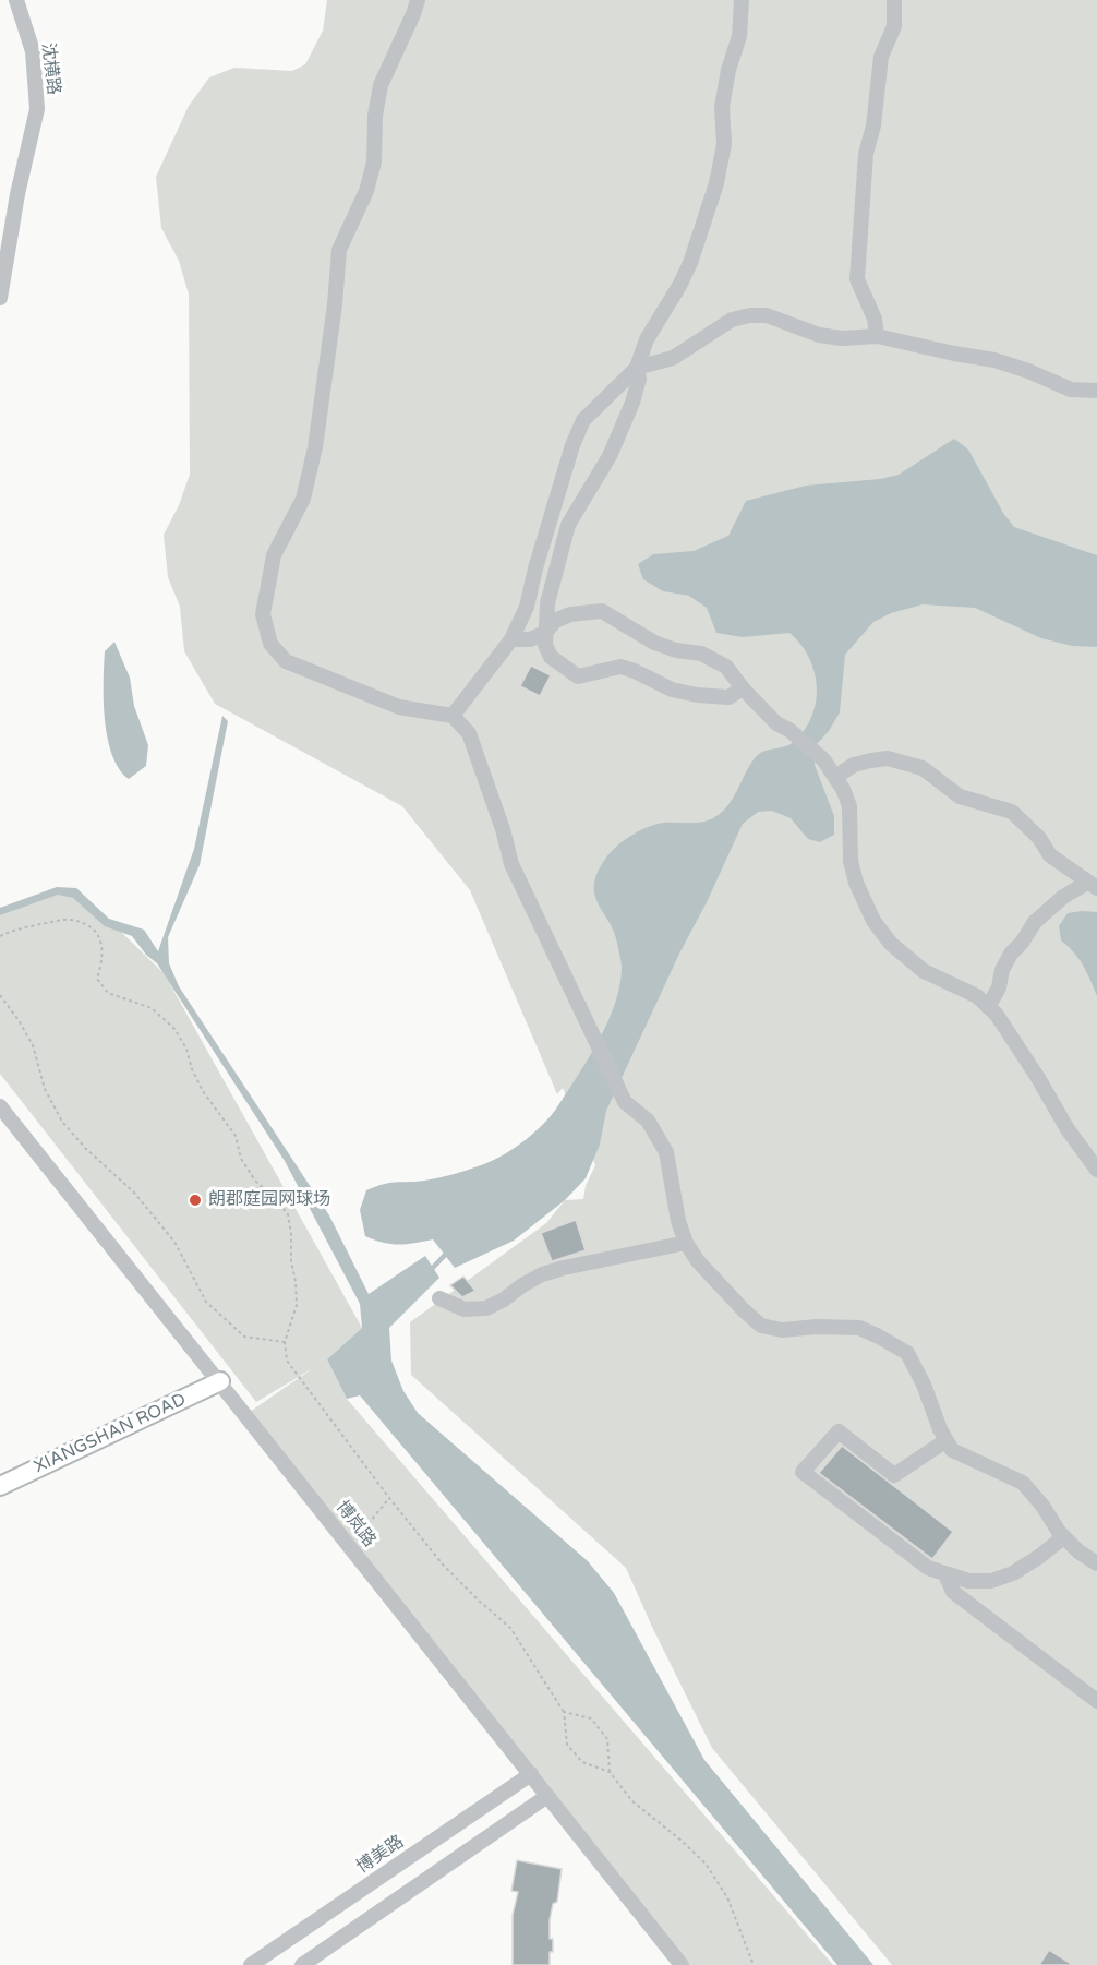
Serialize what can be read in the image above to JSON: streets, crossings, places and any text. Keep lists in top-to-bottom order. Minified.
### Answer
{"streets":{"main road":["XIANGSHAN ROAD"],"street":["沈横路","博岚路","博美路"]},"crossings":[["XIANGSHAN ROAD","博岚路"],["博岚路","博美路"]],"places":["朗郡庭园网球场"]}
